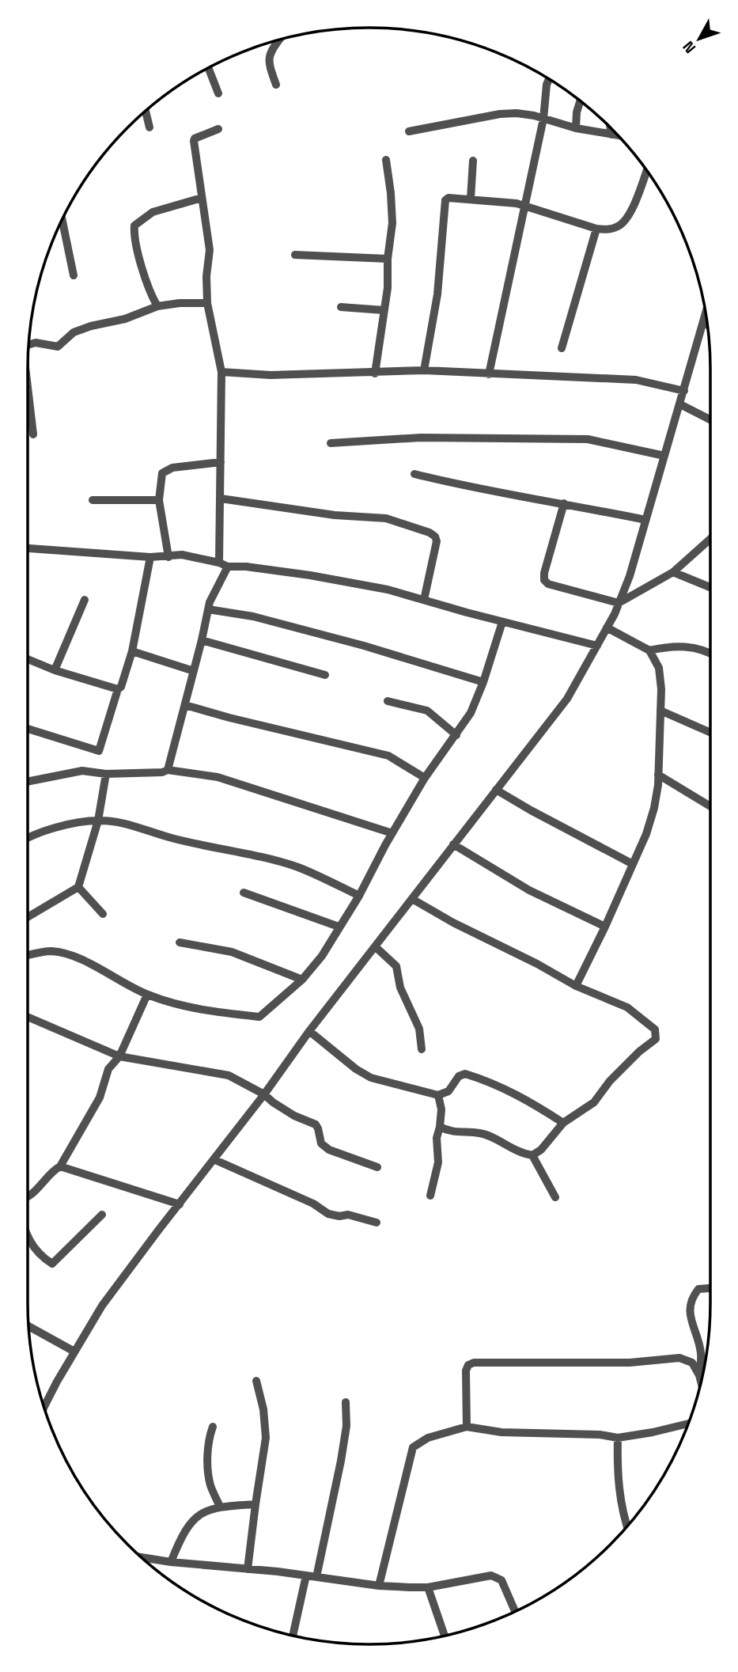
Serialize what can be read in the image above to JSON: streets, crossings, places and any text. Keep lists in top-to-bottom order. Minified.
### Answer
{"north":"bottom left"}
